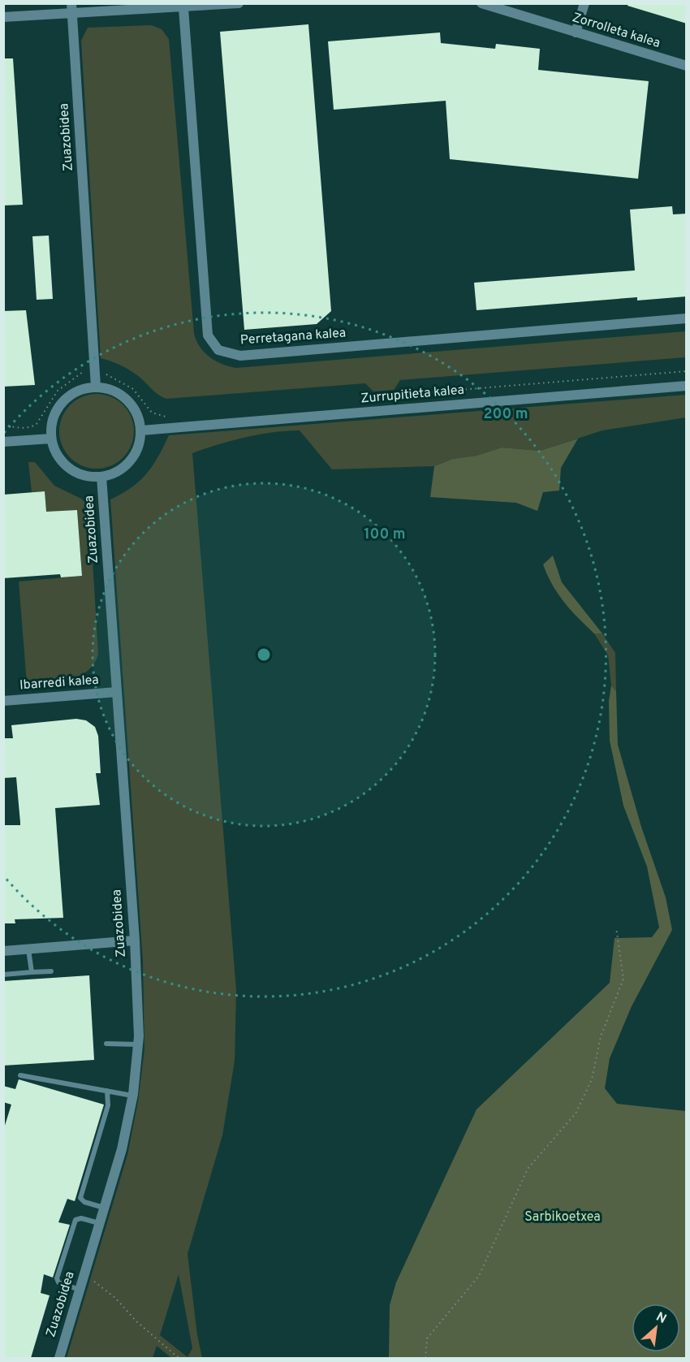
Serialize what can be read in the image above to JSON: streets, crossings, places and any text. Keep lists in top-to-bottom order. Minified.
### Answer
{"streets":{"street":["Zorrolleta kalea","Zuazobidea","Perretagana kalea","Zurrupitieta kalea","Ibarredi kalea"]},"crossings":[["Zuazobidea","Zurrupitieta kalea"],["Zuazobidea","Ibarredi kalea"]],"parks":["Sarbikoetxea"],"north":"top right","rings":["200 m","100 m"]}
